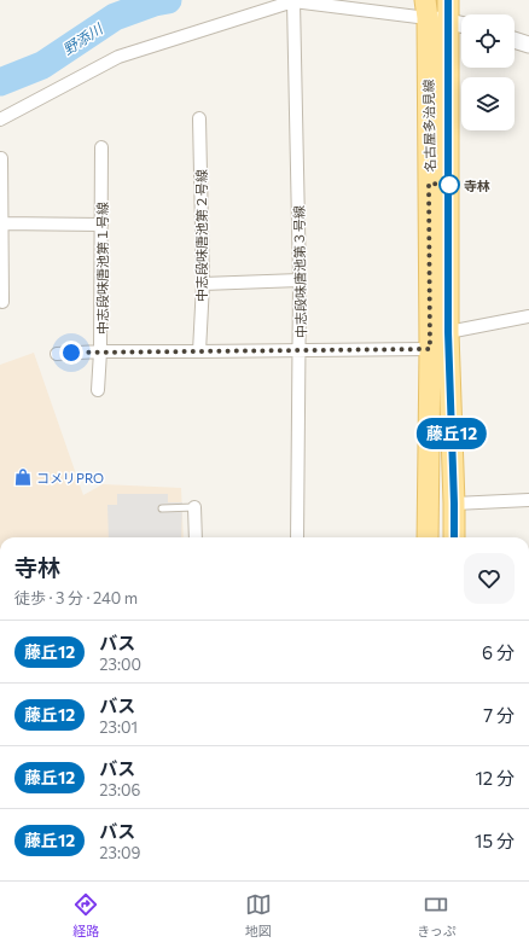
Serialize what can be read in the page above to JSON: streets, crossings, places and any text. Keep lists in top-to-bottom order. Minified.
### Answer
{"streets":{"main road":["名古屋多治見線"],"street":["中志段味唐池第２号線","中志段味唐池第１号線","中志段味唐池第３号線"]},"water":["野添川"],"places":{"other":["寺林"],"shop":["コメリPRO"]},"lines":["bus line 藤丘12"],"page":{"on_map":"藤丘12","heading":["寺林","徒歩 · 3 分 · 240 m"],"list":[{"mark":"藤丘12","name":"バス","note":"23:00","value":"6 分"},{"mark":"藤丘12","name":"バス","note":"23:01","value":"7 分"},{"mark":"藤丘12","name":"バス","note":"23:06","value":"12 分"},{"mark":"藤丘12","name":"バス","note":"23:09","value":"15 分"}],"tabs":["経路","地図","きっぷ"]}}
